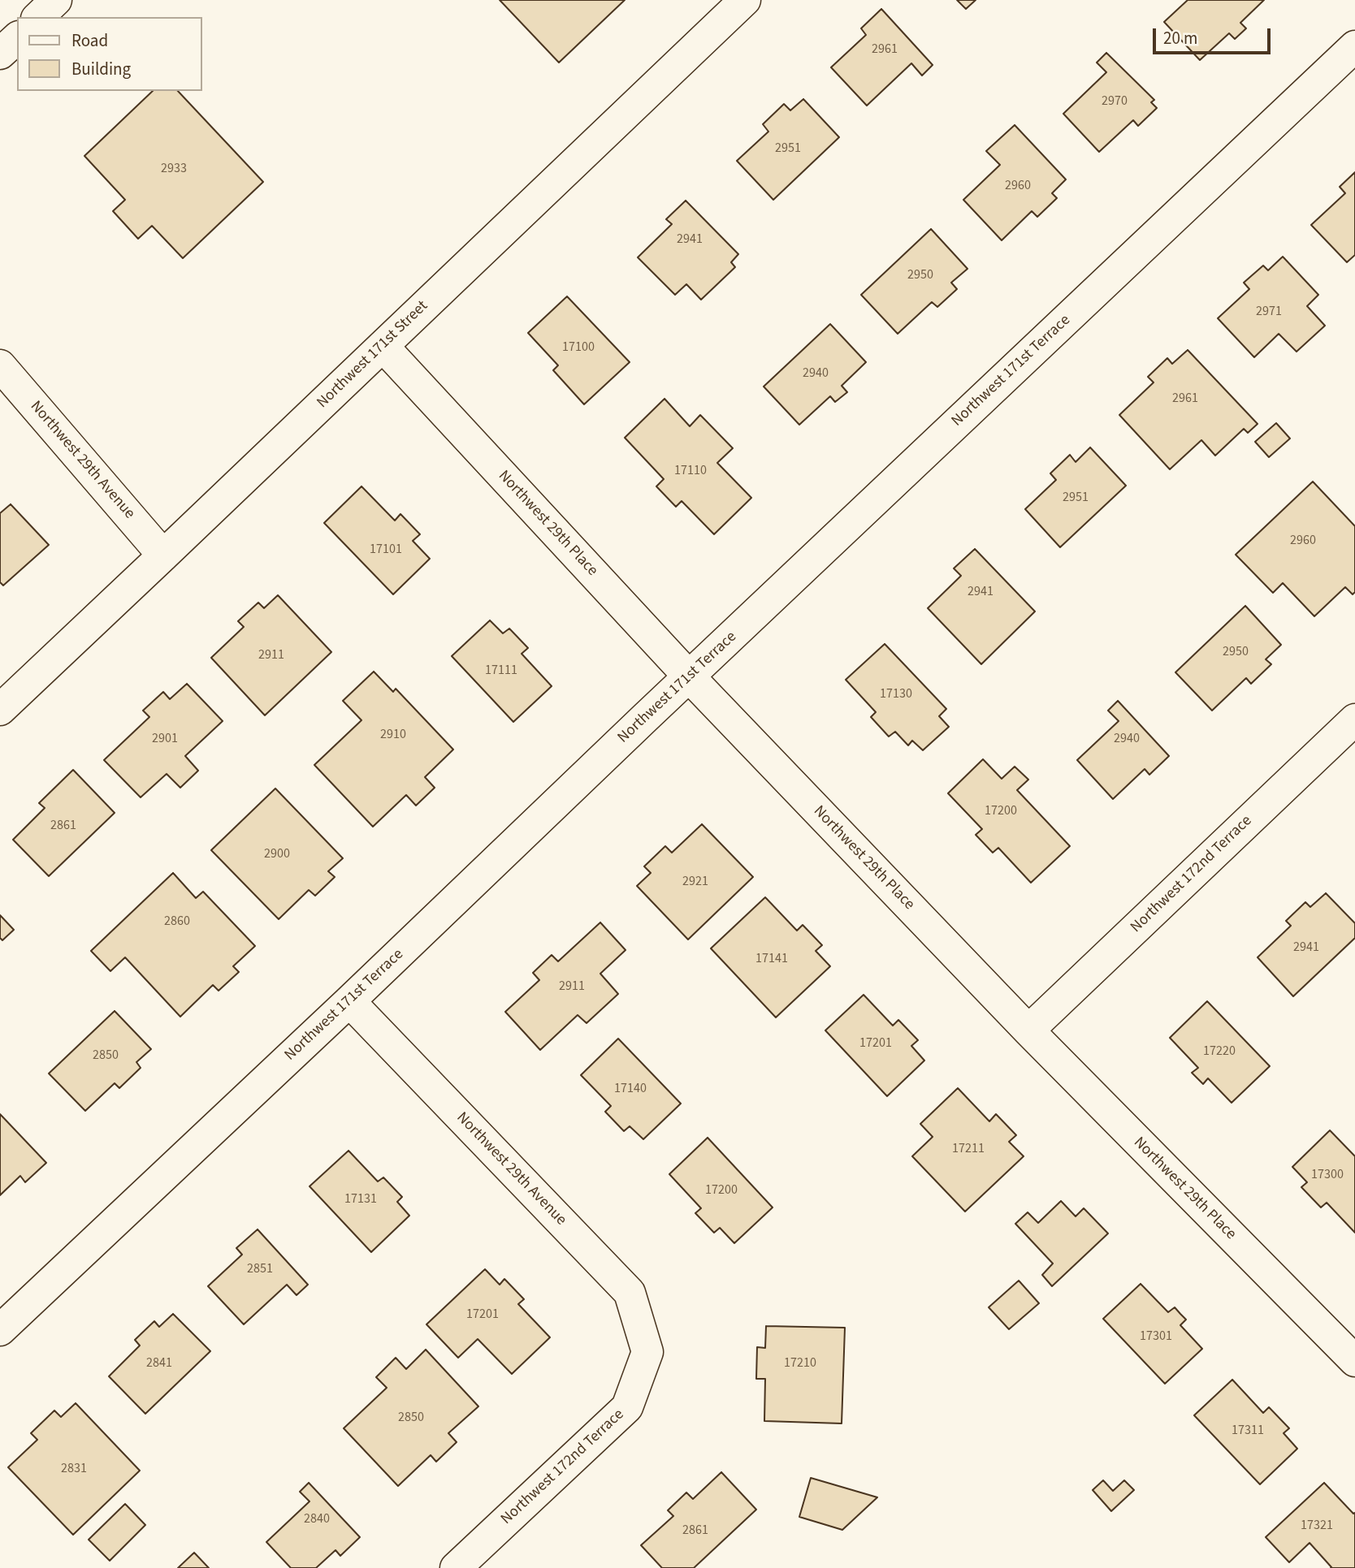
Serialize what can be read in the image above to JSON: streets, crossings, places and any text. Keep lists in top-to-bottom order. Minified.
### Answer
{"streets":{"street":["Northwest 171st Street","Northwest 171st Terrace","Northwest 29th Avenue","Northwest 29th Place","Northwest 172nd Terrace"]},"crossings":[["Northwest 171st Street","Northwest 29th Avenue"],["Northwest 171st Street","Northwest 29th Place"],["Northwest 171st Terrace","Northwest 29th Avenue"],["Northwest 171st Terrace","Northwest 29th Place"],["Northwest 29th Avenue","Northwest 172nd Terrace"],["Northwest 29th Place","Northwest 172nd Terrace"]],"house_numbers":["2961","2970","2951","2933","2960","2941","2950","2971","17100","2940","2961","17110","2951","2960","17101","2941","2950","2911","17111","17130","2910","2901","2940","17200","2861","2900","2921","2860","2941","17141","2911","17201","17220","2850","17140","17211","17300","17200","17131","2851","17201","17301","2841","17210","2850","17311","2831","2840","17321","2861"],"legend":["Road","Building"],"scale_bar":"20 m"}
